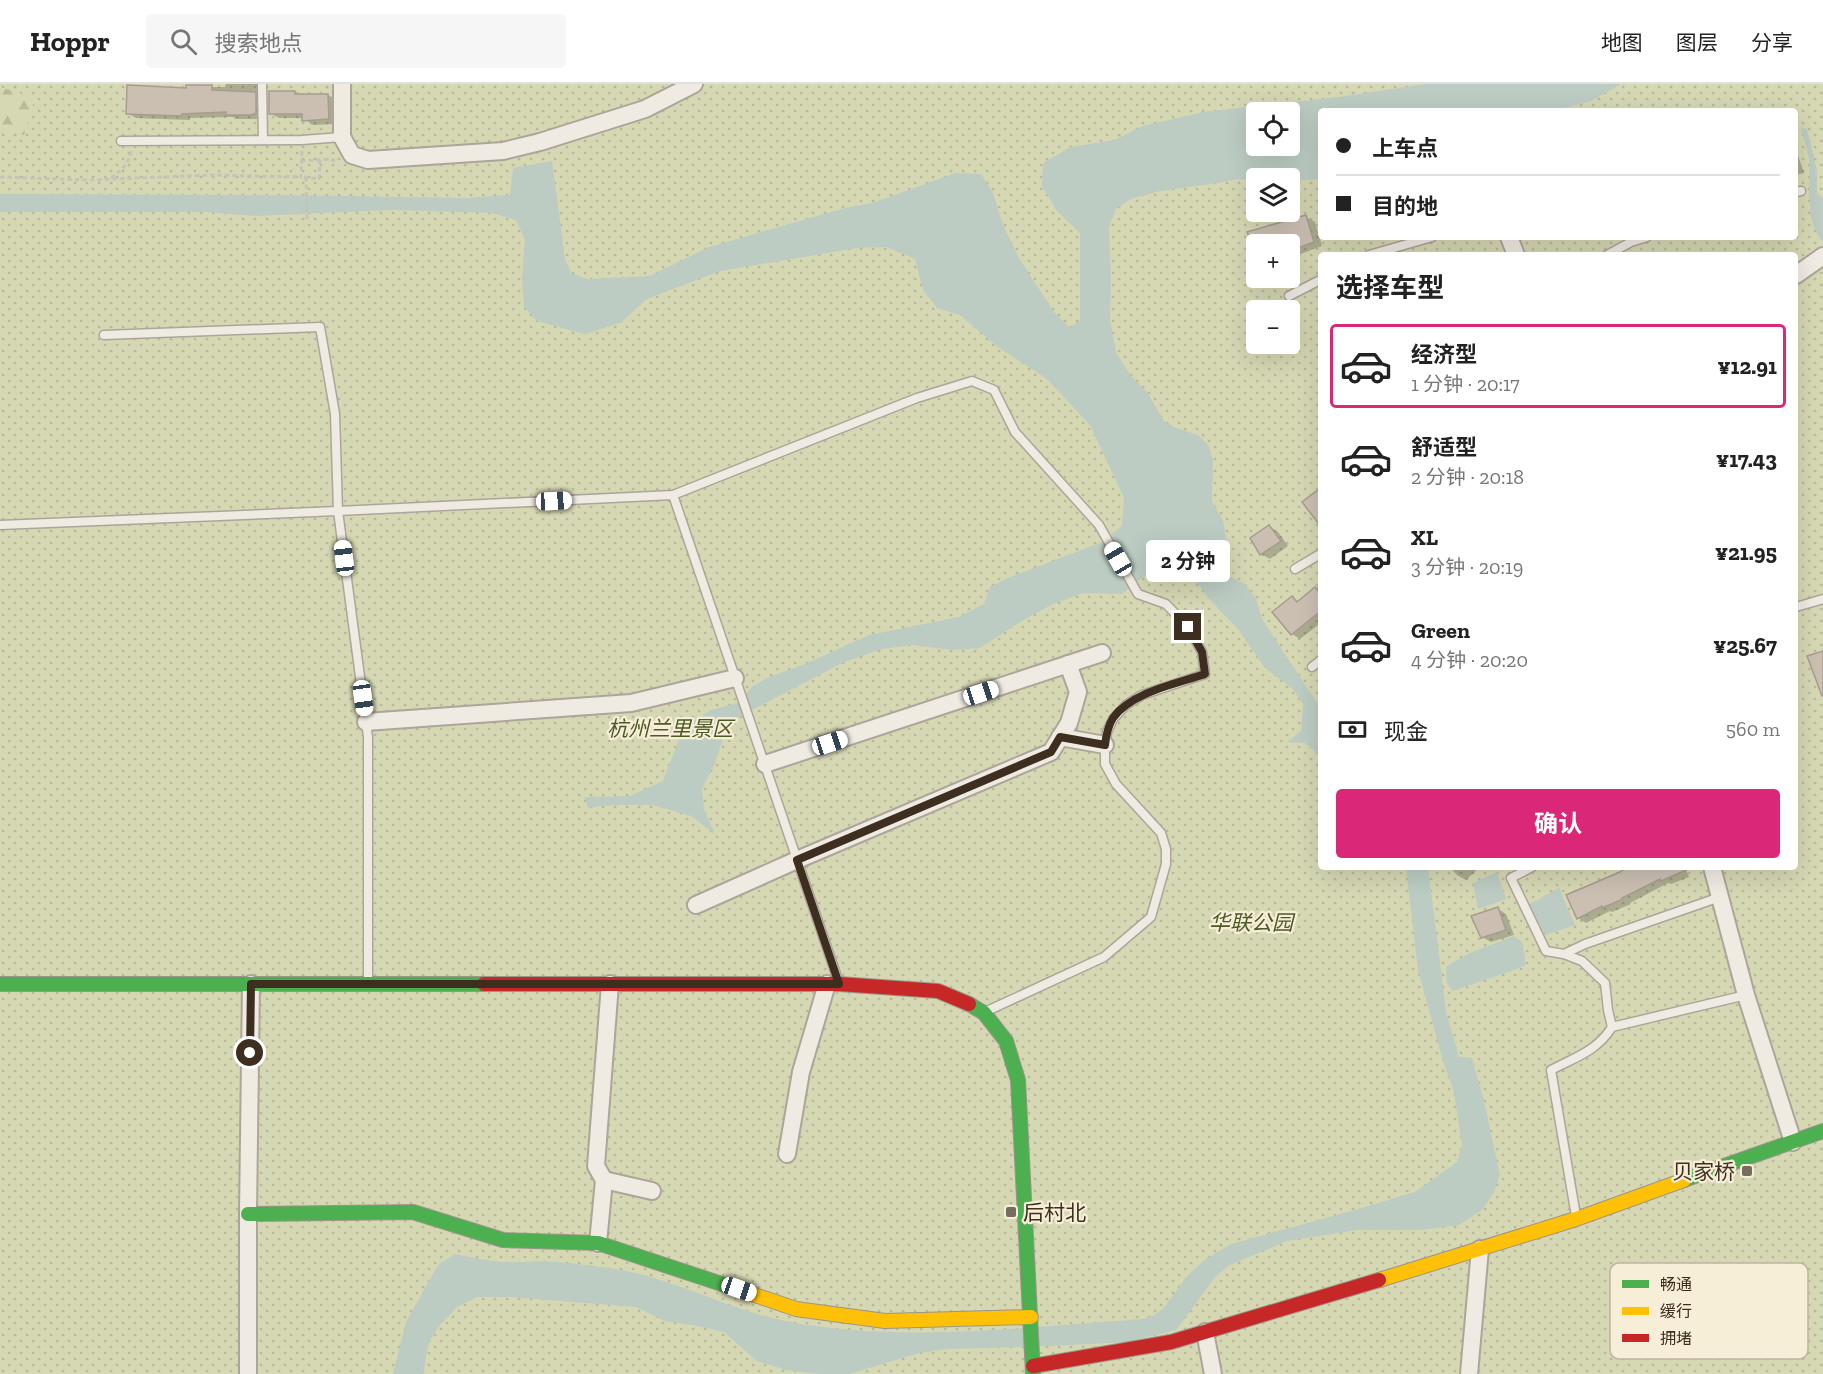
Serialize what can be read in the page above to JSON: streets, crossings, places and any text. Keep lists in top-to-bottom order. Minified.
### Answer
{"parks":["杭州兰里景区","华联公园"],"places":{"transit":["贝家桥","后村北"]},"legend":["畅通","缓行","拥堵"],"page":{"header":"Hoppr","search":"搜索地点","nav":["地图","图层","分享"],"map_buttons":["+","−"],"banner":["上车点","目的地"],"heading":"选择车型","list":[{"name":"经济型","note":"1 分钟 · 20:17","value":"¥12.91"},{"name":"舒适型","note":"2 分钟 · 20:18","value":"¥17.43"},{"name":"XL","note":"3 分钟 · 20:19","value":"¥21.95"},{"name":"Green","note":"4 分钟 · 20:20","value":"¥25.67"}],"bubble":"2 分钟","pay":["现金","560 m"],"buttons":"确认"}}
